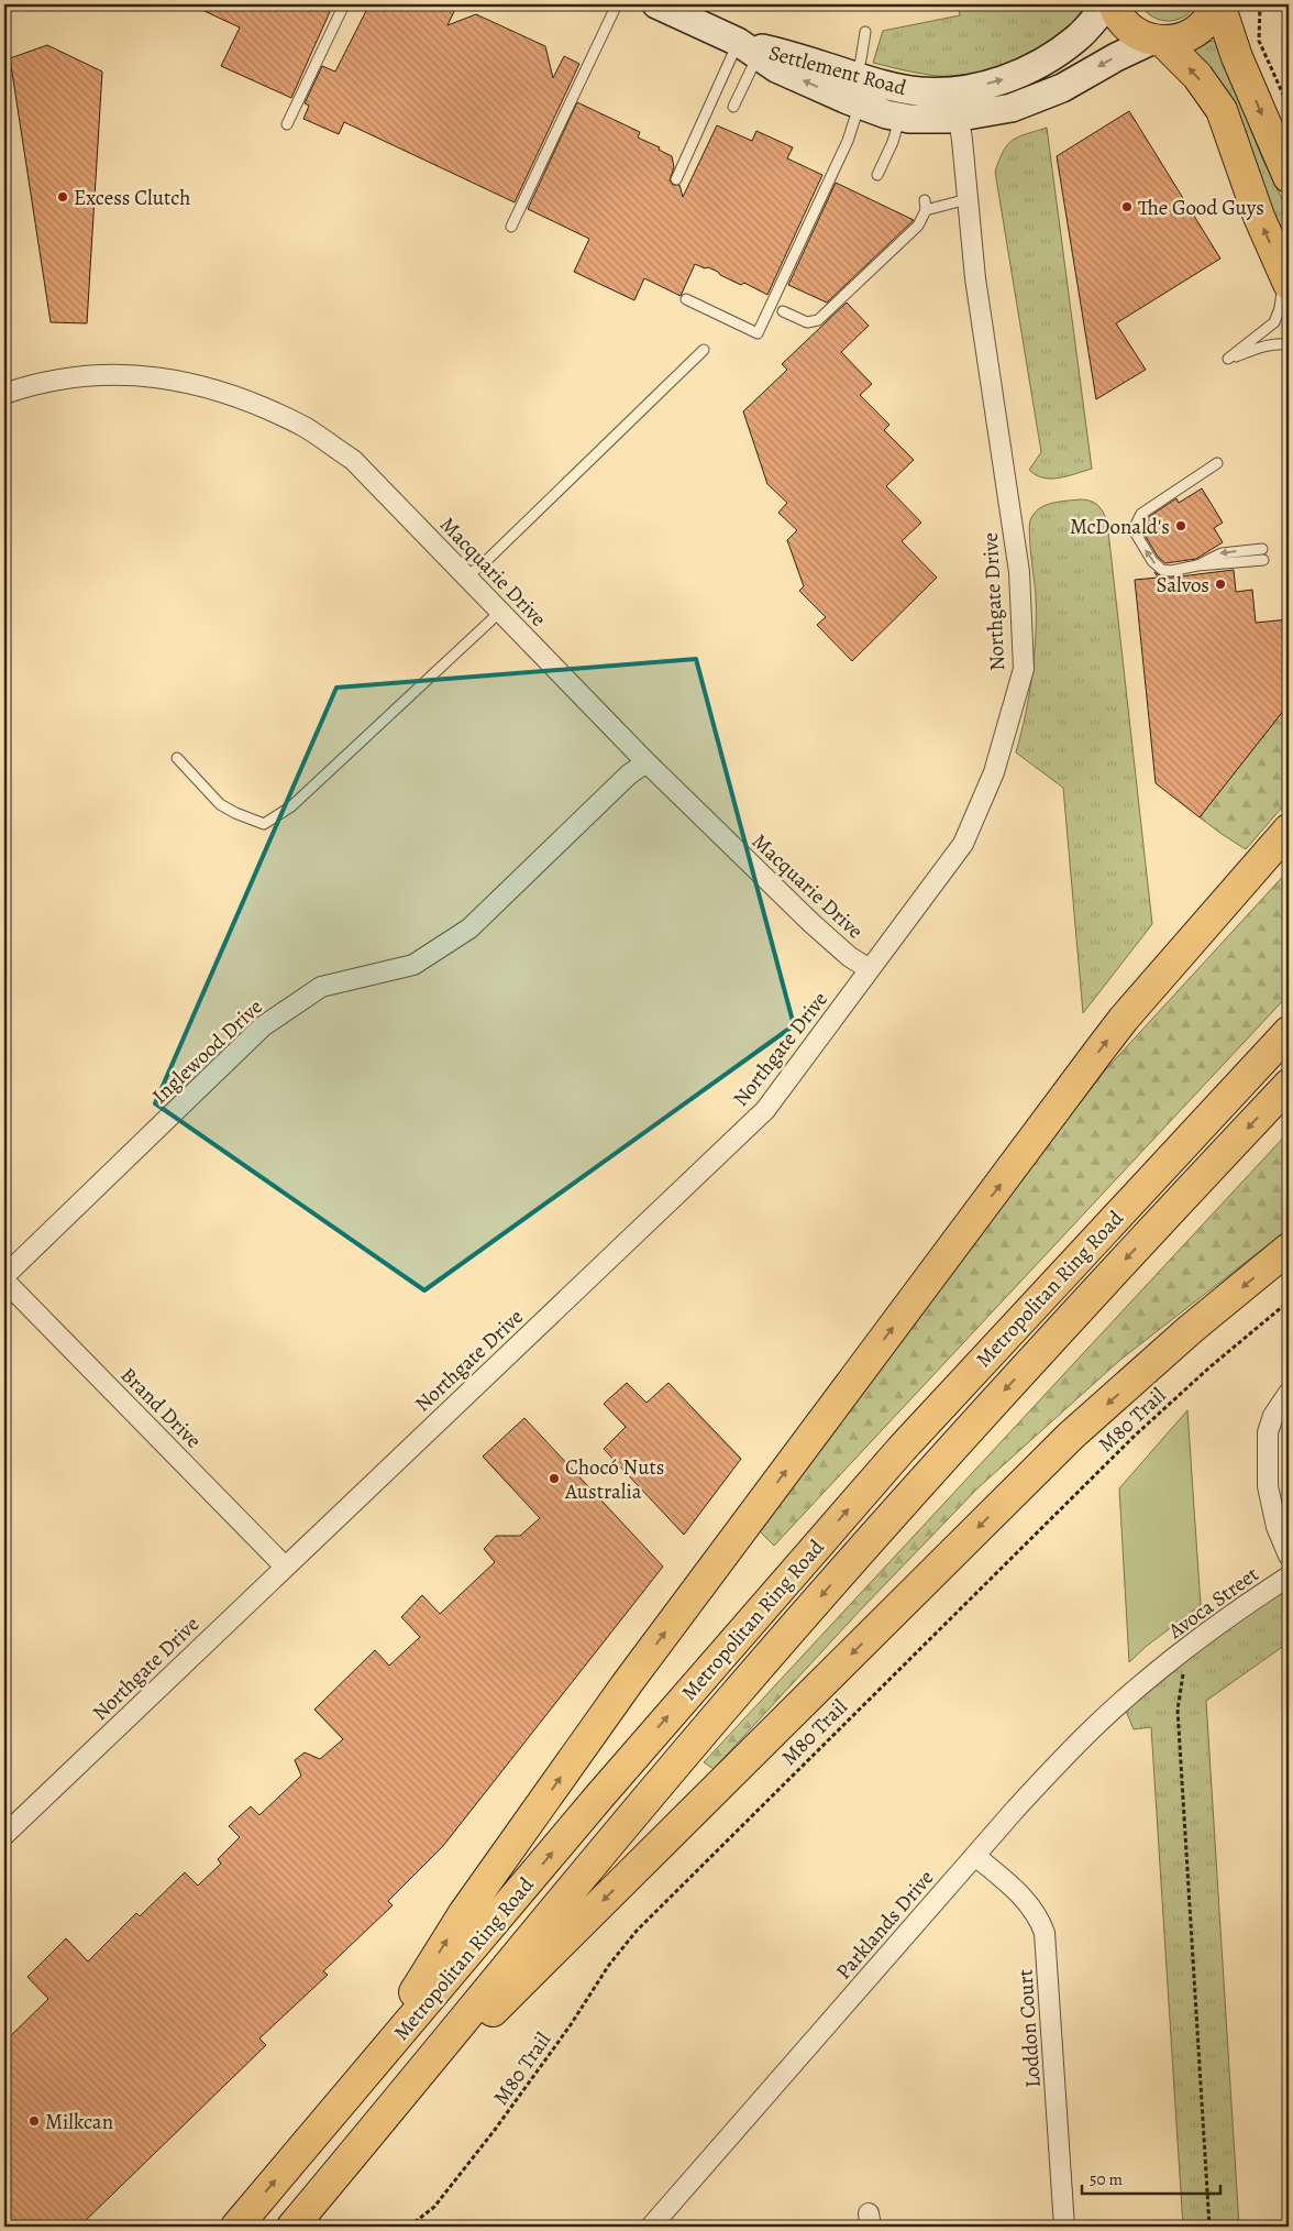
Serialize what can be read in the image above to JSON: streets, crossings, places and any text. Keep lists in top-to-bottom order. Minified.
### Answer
{"streets":{"main road":["Settlement Road","Metropolitan Ring Road"],"street":["Macquarie Drive","Northgate Drive","Inglewood Drive","Brand Drive","Avoca Street","Parklands Drive","Loddon Court"],"path":["M80 Trail"]},"crossings":[["Settlement Road","Northgate Drive"],["Macquarie Drive","Northgate Drive"],["Macquarie Drive","Inglewood Drive"],["Northgate Drive","Brand Drive"],["Avoca Street","Parklands Drive"],["Parklands Drive","Loddon Court"]],"places":["Excess Clutch","The Good Guys","McDonald's","Salvos","Chocó Nuts Australia","Milkcan"],"scale_bar":"50 m"}
